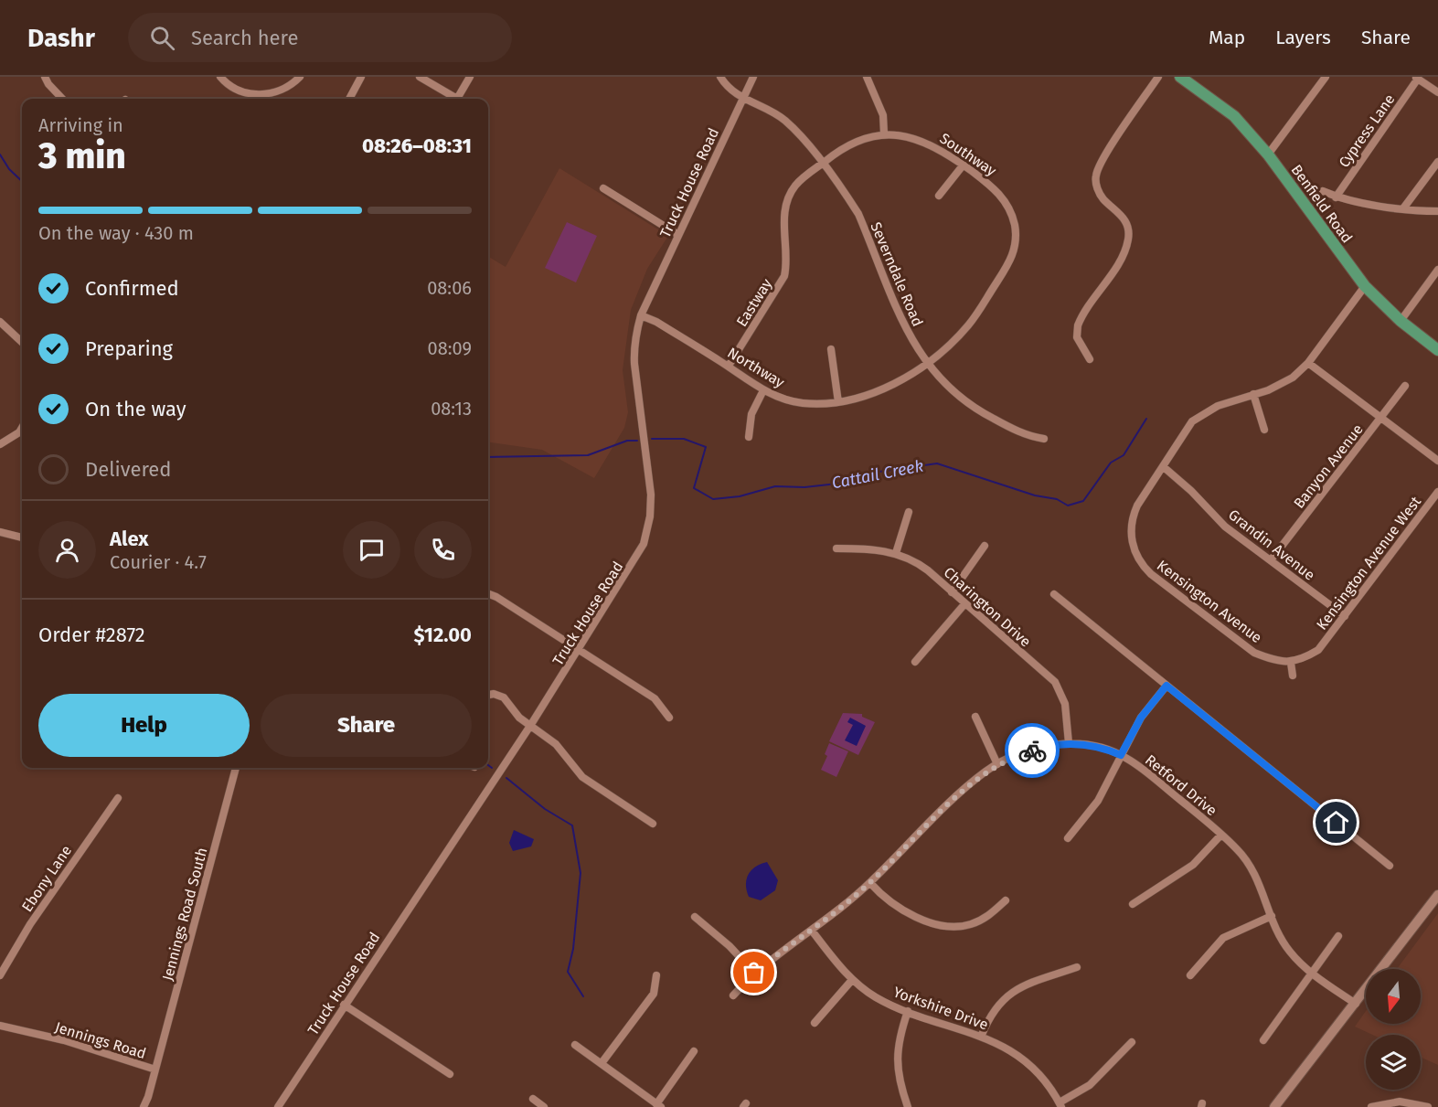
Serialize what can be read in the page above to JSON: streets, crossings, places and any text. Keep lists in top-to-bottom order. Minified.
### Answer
{"streets":{"main road":["Benfield Road"],"street":["Cypress Lane","Southway","Truck House Road","Severndale Road","Eastway","Northway","Banyon Avenue","Grandin Avenue","Kensington Avenue West","Kensington Avenue","Charington Drive","Retford Drive","Ebony Lane","Jennings Road South","Yorkshire Drive","Jennings Road"]},"crossings":[["Southway","Severndale Road"],["Southway","Eastway"],["Southway","Northway"],["Truck House Road","Severndale Road"],["Truck House Road","Northway"],["Severndale Road","Eastway"],["Severndale Road","Northway"],["Eastway","Northway"],["Banyon Avenue","Grandin Avenue"],["Grandin Avenue","Kensington Avenue West"],["Grandin Avenue","Kensington Avenue"],["Kensington Avenue West","Kensington Avenue"],["Charington Drive","Retford Drive"],["Retford Drive","Yorkshire Drive"],["Jennings Road South","Jennings Road"]],"water":["Cattail Creek"],"north":"bottom","page":{"header":"Dashr","search":"Search here","nav":["Map","Layers","Share"],"heading":["3 min","Arriving in","08:26–08:31"],"panel":["Alex","Courier · 4.7","Order #2872","$12.00"],"bar":"On the way · 430 m","list":[["Confirmed","08:06"],["Preparing","08:09"],["On the way","08:13"],"Delivered"],"buttons":["Help","Share"]}}
